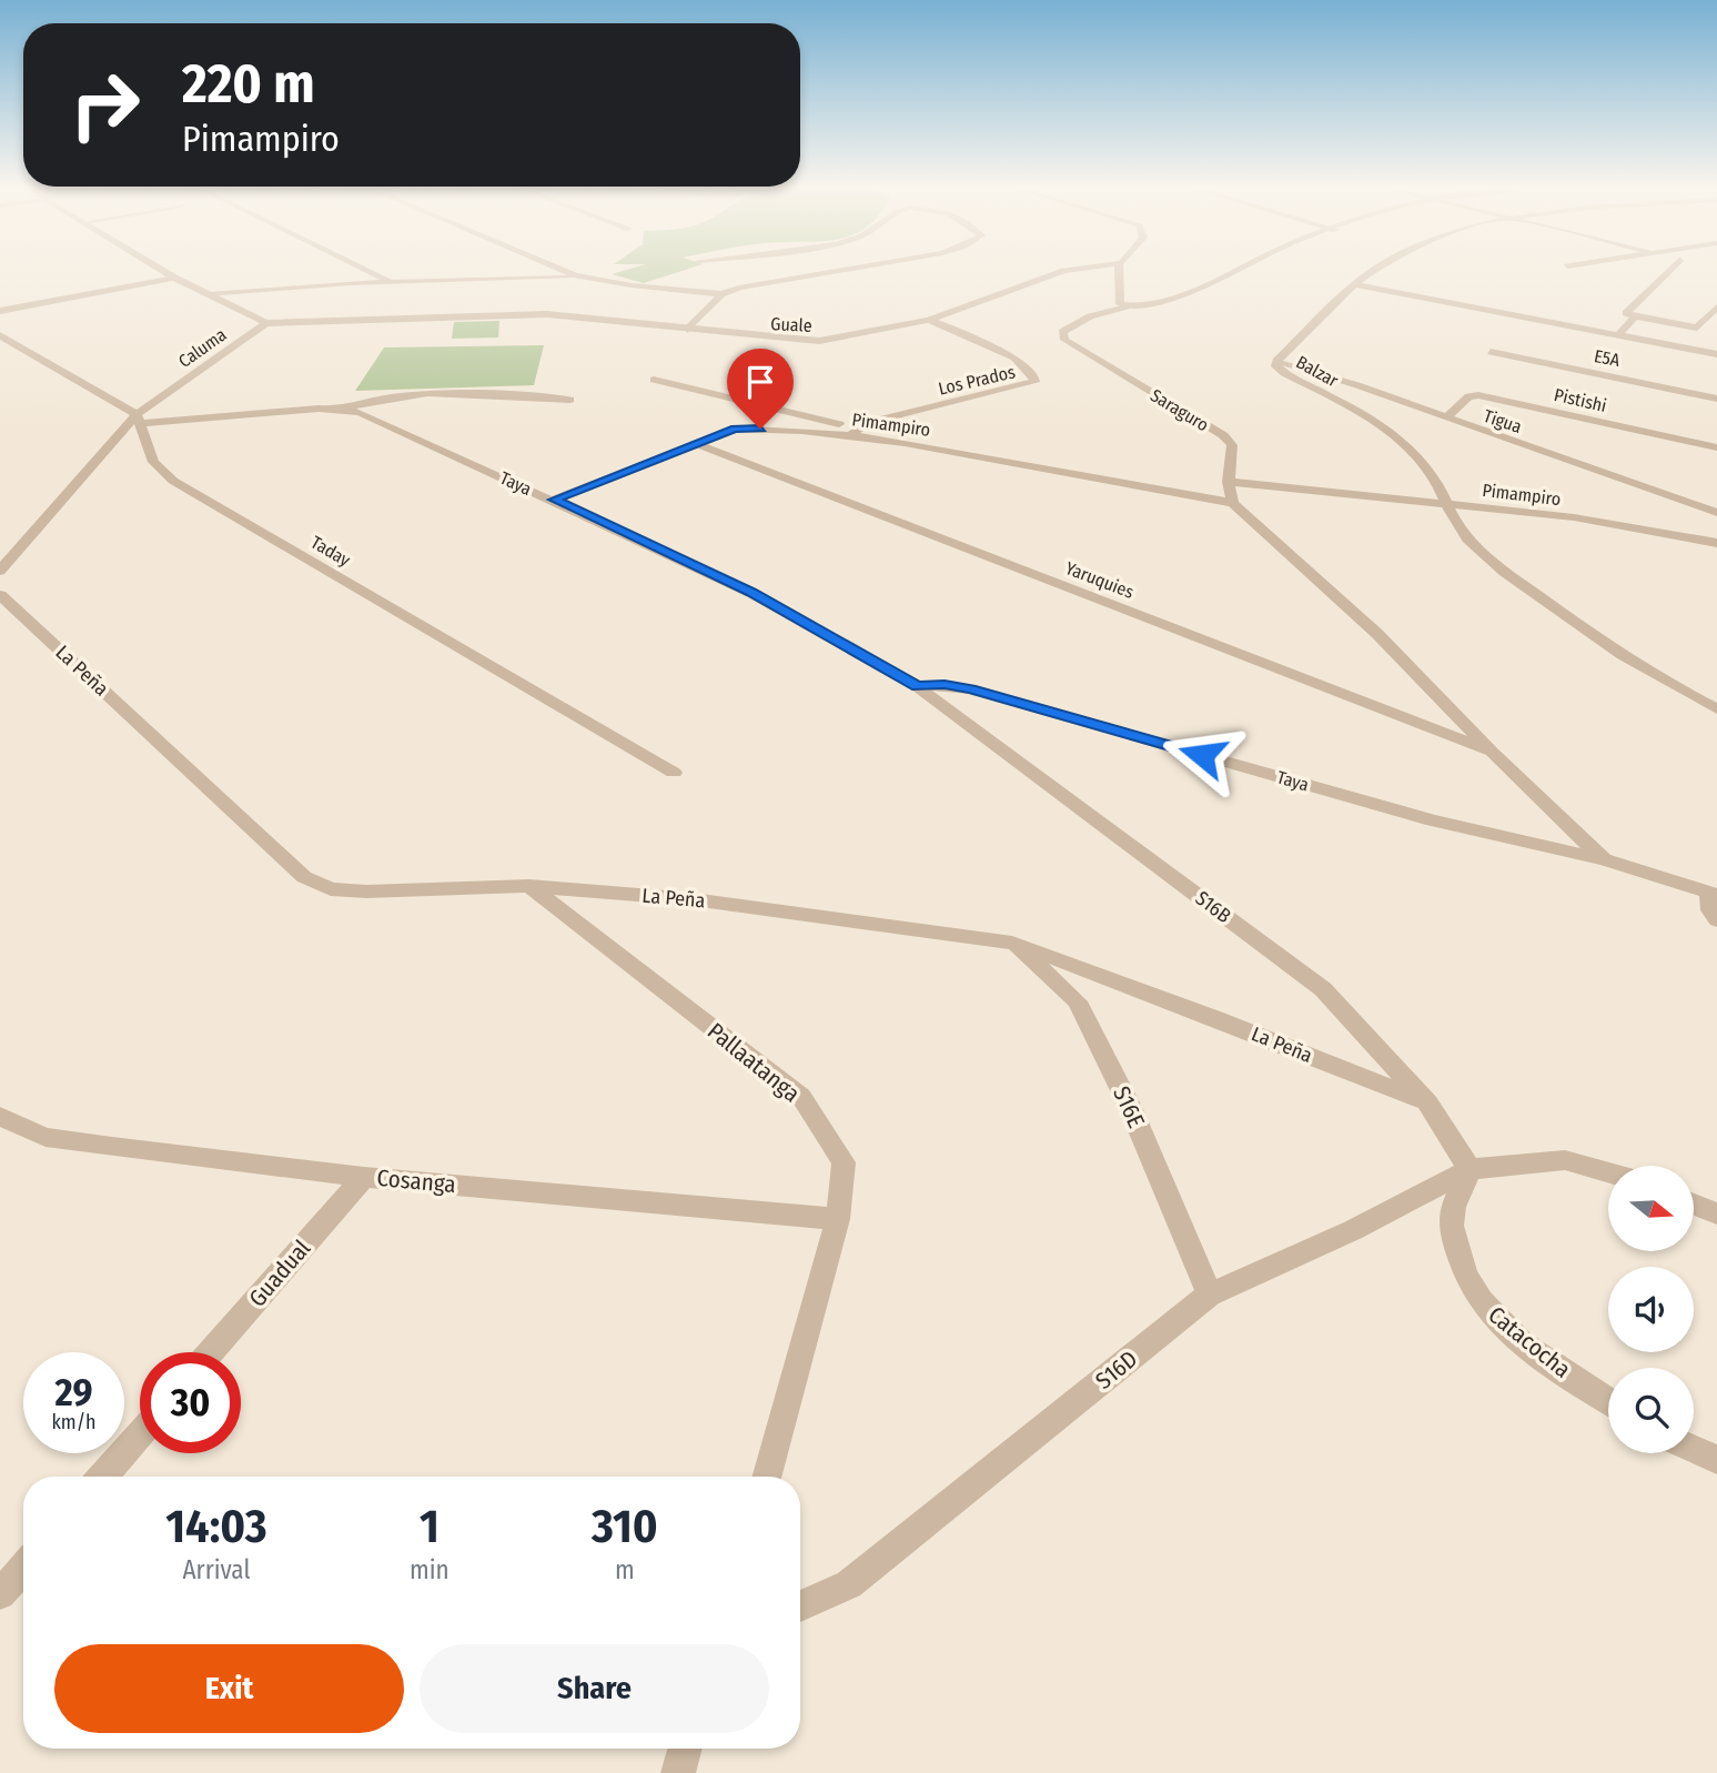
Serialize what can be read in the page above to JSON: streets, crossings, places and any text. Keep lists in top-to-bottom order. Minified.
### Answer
{"streets":{"street":["Guale","Caluma","E5A","Balzar","Los Prados","Pistishi","Saraguro","Tigua","Pimampiro","Taya","Taday","Yaruquies","La Peña","S16B","Pallaatanga","S16E","Cosanga","Guadual","Catacocha","S16D"]},"crossings":[["Guale","Caluma"],["Guale","Los Prados"],["Caluma","Taya"],["Caluma","Taday"],["Balzar","Tigua"],["Balzar","Pimampiro"],["Los Prados","Pimampiro"],["Pistishi","Tigua"],["Saraguro","Pimampiro"],["Pimampiro","Taya"],["Pimampiro","Yaruquies"],["Taya","Taday"],["Taya","S16B"],["La Peña","S16B"],["La Peña","Pallaatanga"],["La Peña","S16E"],["S16B","Catacocha"],["S16B","S16D"],["Pallaatanga","Cosanga"],["S16E","S16D"],["Cosanga","Guadual"],["Catacocha","S16D"]],"north":"right","page":{"turn":["220 m","Pimampiro"],"speed":"29 km/h","limit":"30","eta":["14:03","Arrival","1","min","310","m"],"buttons":["Exit","Share"]}}
